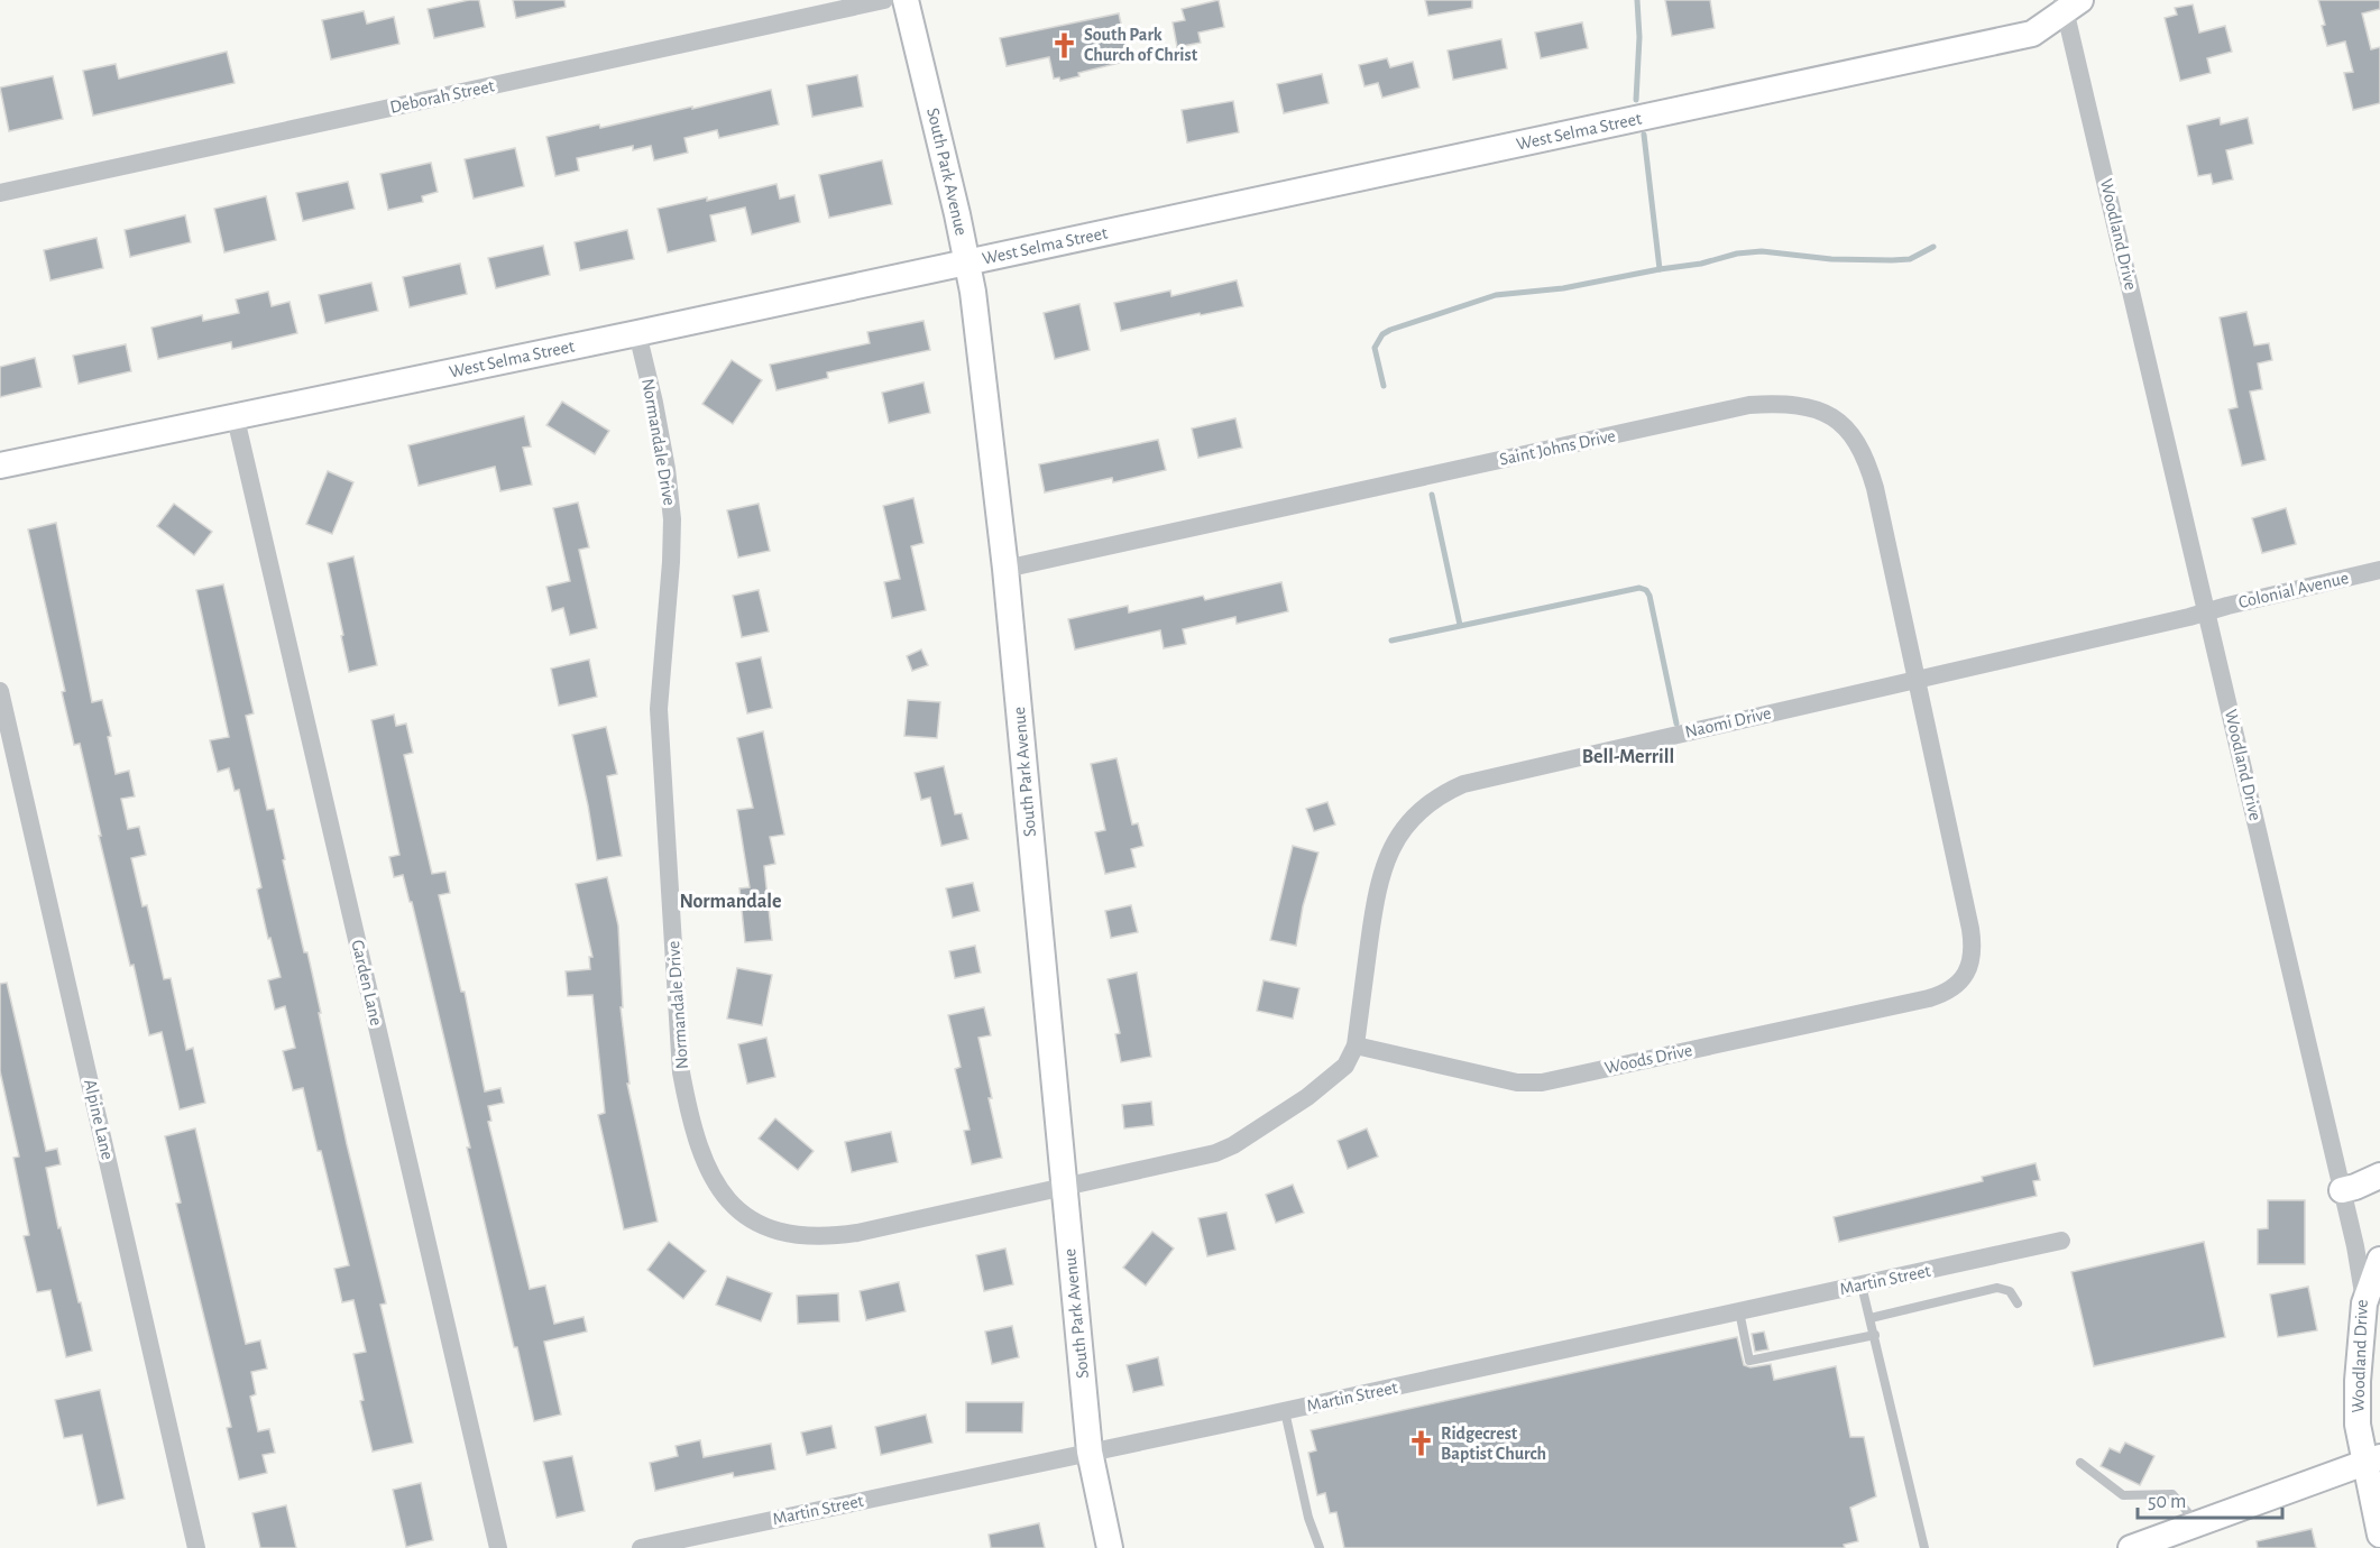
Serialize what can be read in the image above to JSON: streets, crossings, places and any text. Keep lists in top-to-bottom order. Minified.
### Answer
{"streets":{"street":["Deborah Street","West Selma Street","South Park Avenue","Woodland Drive","Normandale Drive","Saint Johns Drive","Colonial Avenue","Naomi Drive","Garden Lane","Woods Drive","Alpine Lane","Martin Street"]},"crossings":[["West Selma Street","South Park Avenue"],["West Selma Street","Woodland Drive"],["West Selma Street","Normandale Drive"],["West Selma Street","Garden Lane"],["South Park Avenue","Normandale Drive"],["South Park Avenue","Saint Johns Drive"],["South Park Avenue","Martin Street"],["Woodland Drive","Colonial Avenue"],["Woodland Drive","Naomi Drive"],["Saint Johns Drive","Naomi Drive"],["Saint Johns Drive","Woods Drive"],["Colonial Avenue","Naomi Drive"],["Naomi Drive","Woods Drive"]],"districts":["Bell-Merrill","Normandale"],"places":{"church":["South Park Church of Christ","Ridgecrest Baptist Church"]},"scale_bar":"50 m"}
